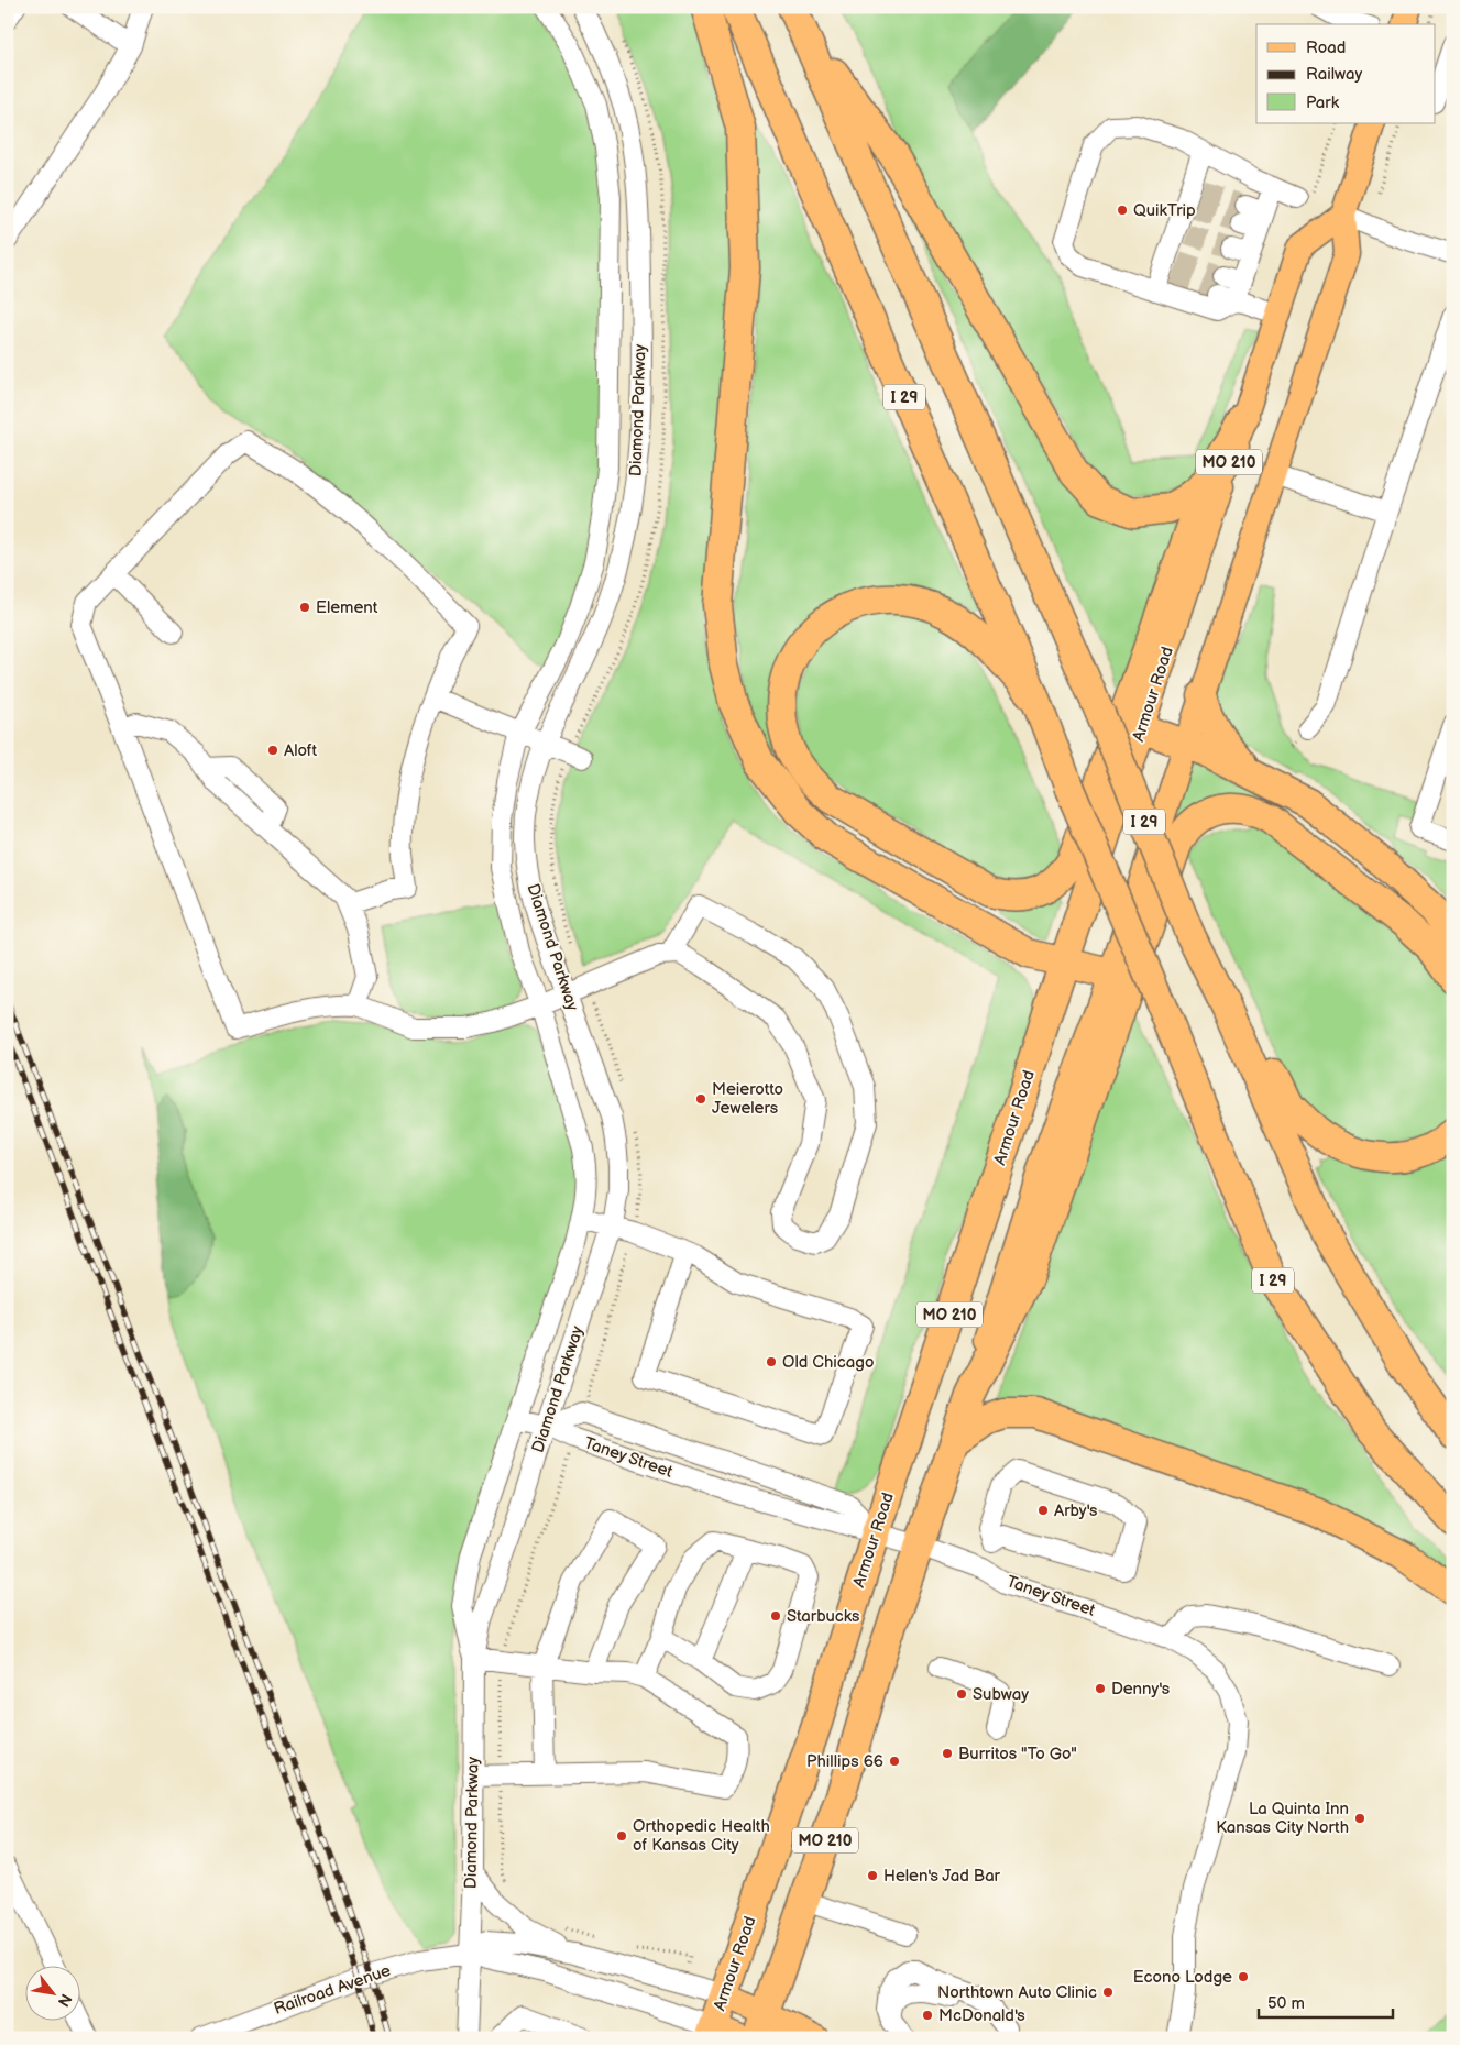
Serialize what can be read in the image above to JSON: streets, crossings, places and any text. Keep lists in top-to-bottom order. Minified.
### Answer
{"streets":{"highway":["I 29","MO 210","Armour Road"],"street":["Diamond Parkway","Taney Street","Railroad Avenue"]},"crossings":[["Diamond Parkway","Taney Street"],["Diamond Parkway","Railroad Avenue"],["MO 210","Armour Road"],["MO 210","Taney Street"],["Armour Road","Taney Street"]],"places":["QuikTrip","Element","Aloft","Meierotto Jewelers","Old Chicago","Arby's","Starbucks","Denny's","Subway","Burritos \"To Go\"","Phillips 66","La Quinta Inn Kansas City North","Orthopedic Health of Kansas City","Helen's Jad Bar","Econo Lodge","Northtown Auto Clinic","McDonald's"],"legend":["Road","Railway","Park"],"scale_bar":"50 m","north":"bottom right"}
